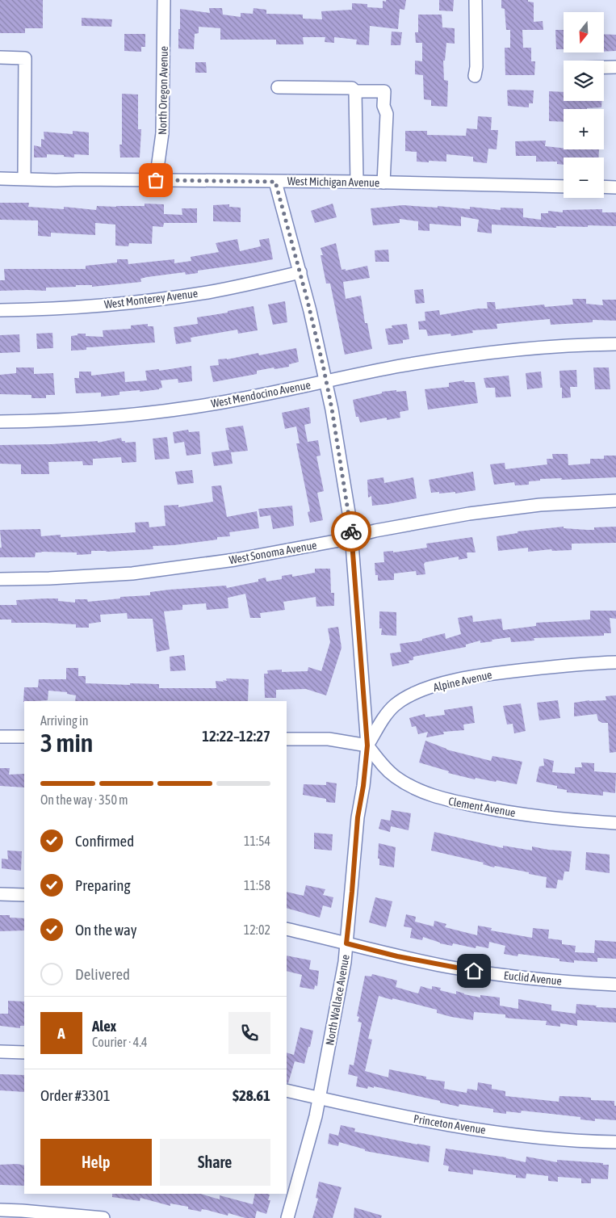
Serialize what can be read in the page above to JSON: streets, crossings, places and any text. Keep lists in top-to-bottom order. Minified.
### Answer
{"streets":{"street":["North Oregon Avenue","West Michigan Avenue","West Monterey Avenue","West Mendocino Avenue","West Sonoma Avenue","Alpine Avenue","Clement Avenue","Euclid Avenue","North Wallace Avenue","Princeton Avenue"]},"crossings":[["North Oregon Avenue","West Michigan Avenue"],["West Michigan Avenue","North Wallace Avenue"],["West Monterey Avenue","North Wallace Avenue"],["West Mendocino Avenue","North Wallace Avenue"],["West Sonoma Avenue","North Wallace Avenue"],["Alpine Avenue","Clement Avenue"],["Alpine Avenue","North Wallace Avenue"],["Clement Avenue","North Wallace Avenue"],["Euclid Avenue","North Wallace Avenue"],["North Wallace Avenue","Princeton Avenue"]],"north":"bottom","page":{"map_buttons":["+","−"],"heading":["3 min","Arriving in","12:22–12:27"],"panel":["Alex","Courier · 4.4","Order #3301","$28.61"],"bar":"On the way · 350 m","list":[["Confirmed","11:54"],["Preparing","11:58"],["On the way","12:02"],"Delivered"],"round":"A","buttons":["Help","Share"]}}
